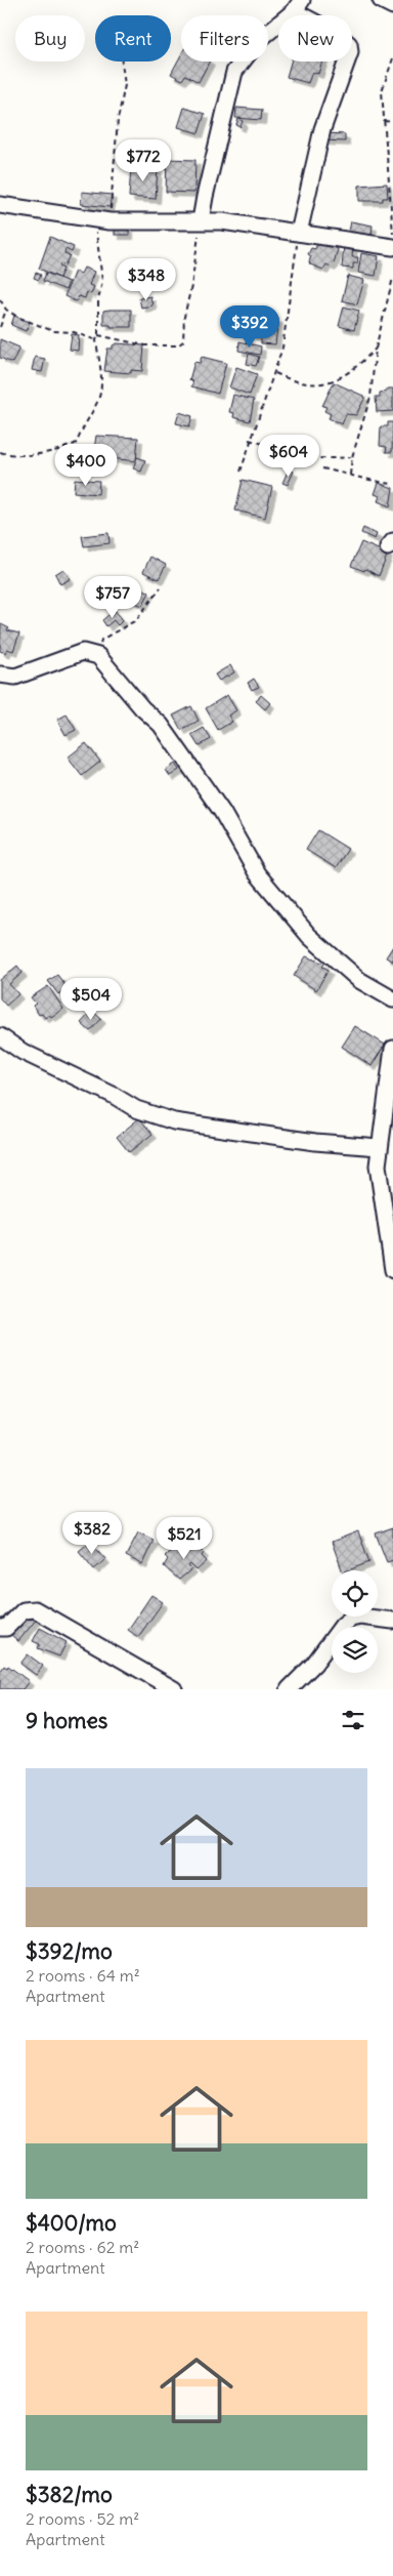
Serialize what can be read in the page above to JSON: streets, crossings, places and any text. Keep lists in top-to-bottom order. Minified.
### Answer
{"page":{"chip":["Buy","Rent","Filters","New"],"price":["$772","$348","$392","$604","$400","$757","$504","$382","$521"],"heading":"9 homes","list":[{"name":"$392/mo","note":"2 rooms · 64 m² · Apartment"},{"name":"$400/mo","note":"2 rooms · 62 m² · Apartment"},{"name":"$382/mo","note":"2 rooms · 52 m² · Apartment"}]}}
